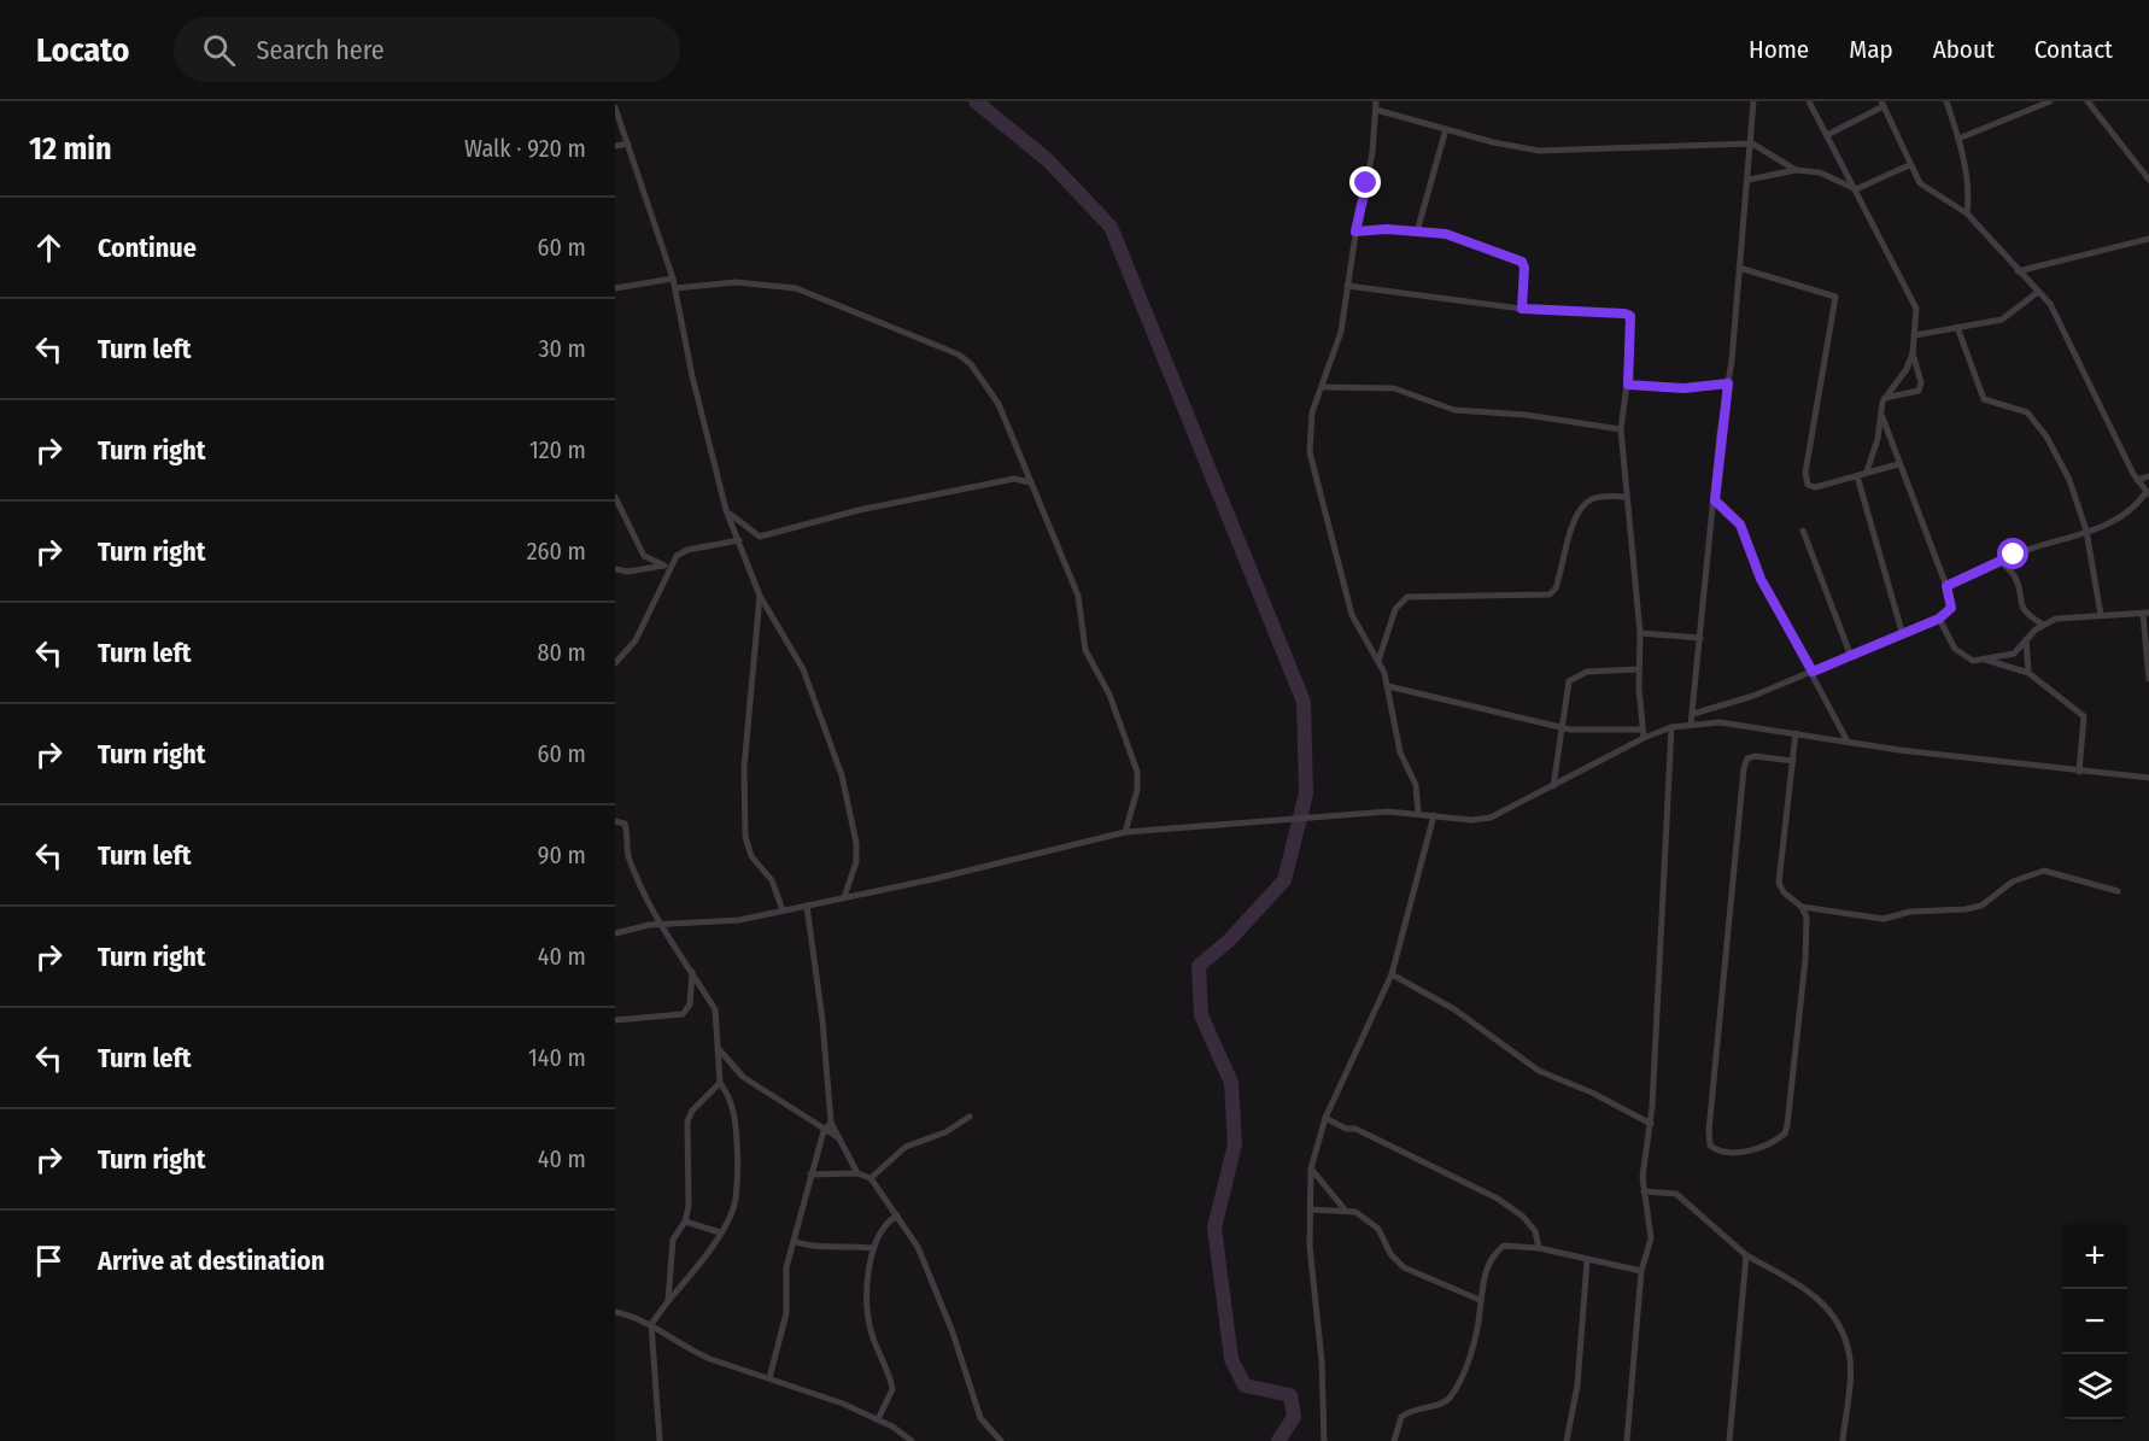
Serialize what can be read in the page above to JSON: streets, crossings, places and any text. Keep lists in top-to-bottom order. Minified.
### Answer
{"page":{"header":"Locato","search":"Search here","nav":["Home","Map","About","Contact"],"heading":["12 min","Walk · 920 m"],"list":[["Continue","60 m"],["Turn left","30 m"],["Turn right","120 m"],["Turn right","260 m"],["Turn left","80 m"],["Turn right","60 m"],["Turn left","90 m"],["Turn right","40 m"],["Turn left","140 m"],["Turn right","40 m"],"Arrive at destination"],"map_buttons":["+","−"]}}
